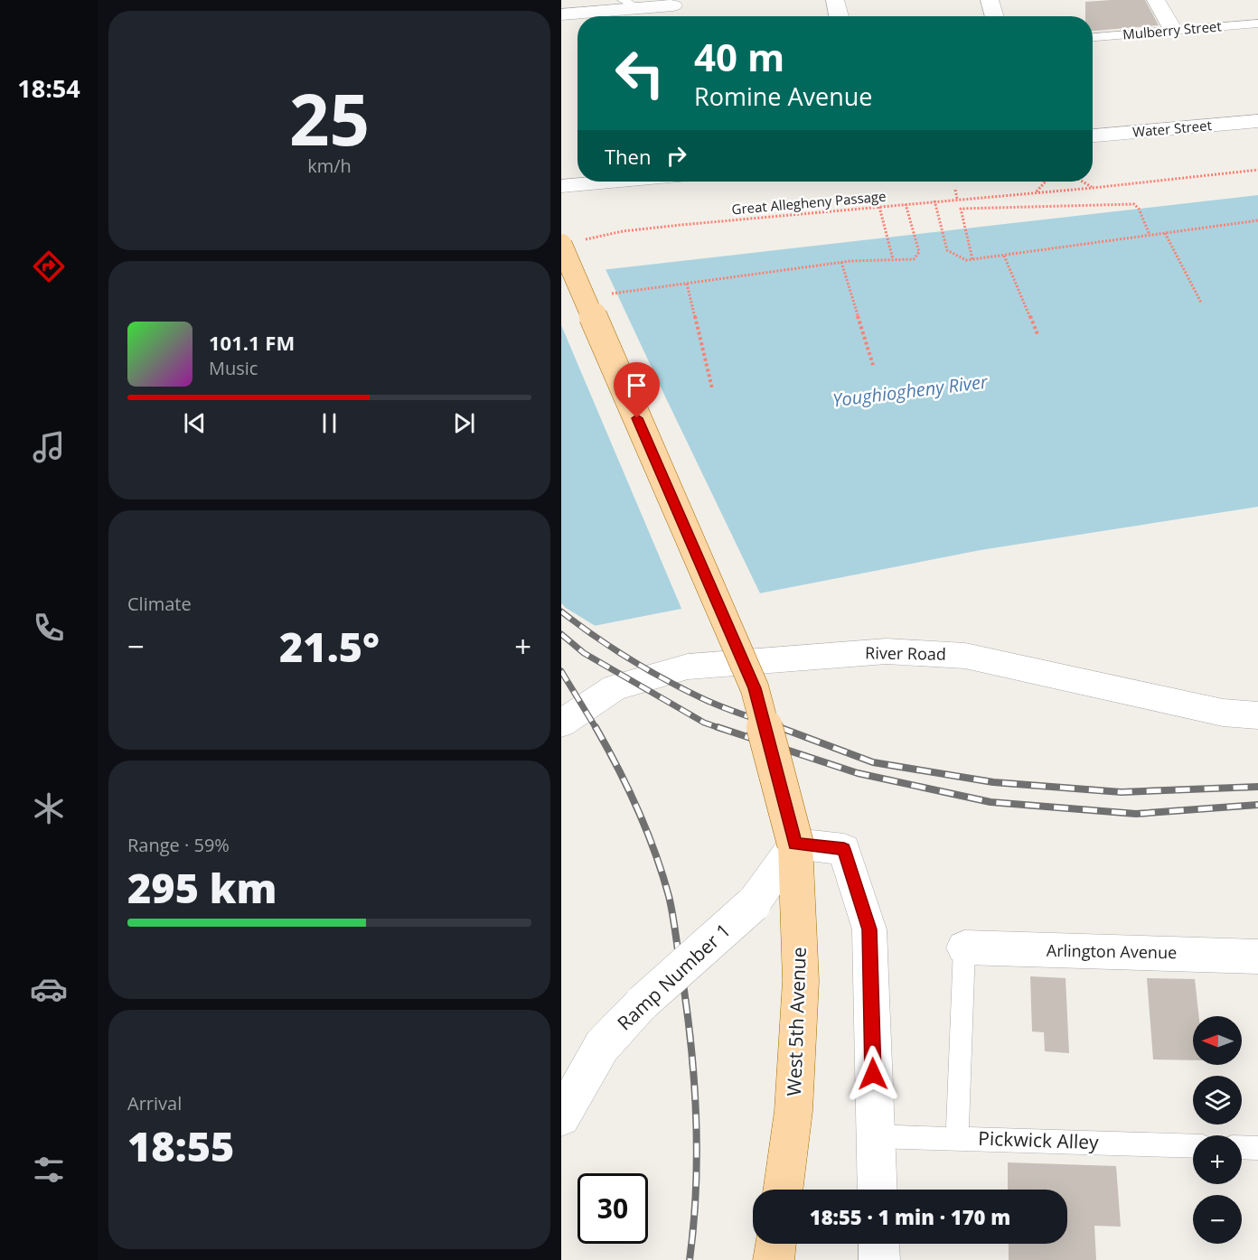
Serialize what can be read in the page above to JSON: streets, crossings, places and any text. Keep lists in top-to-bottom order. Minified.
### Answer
{"streets":{"main road":["West 5th Avenue"],"street":["Water Street","River Road","Arlington Avenue","Ramp Number 1"],"lane":["Mulberry Street","Pickwick Alley"],"path":["Great Allegheny Passage"]},"crossings":[["Great Allegheny Passage","West 5th Avenue"],["Ramp Number 1","West 5th Avenue"]],"water":["Youghiogheny River"],"north":"left","page":{"tabs":"18:54","tile":[["25","km/h"],"Climate",["Range · 59%","295 km"],["Arrival","18:55"]],"turn":["40 m","Romine Avenue"],"then":"Then","song":["101.1 FM","Music"],"heat":["−","21.5°","+"],"map_buttons":["+","−"],"limit":"30","trip":"18:55 · 1 min · 170 m"}}
